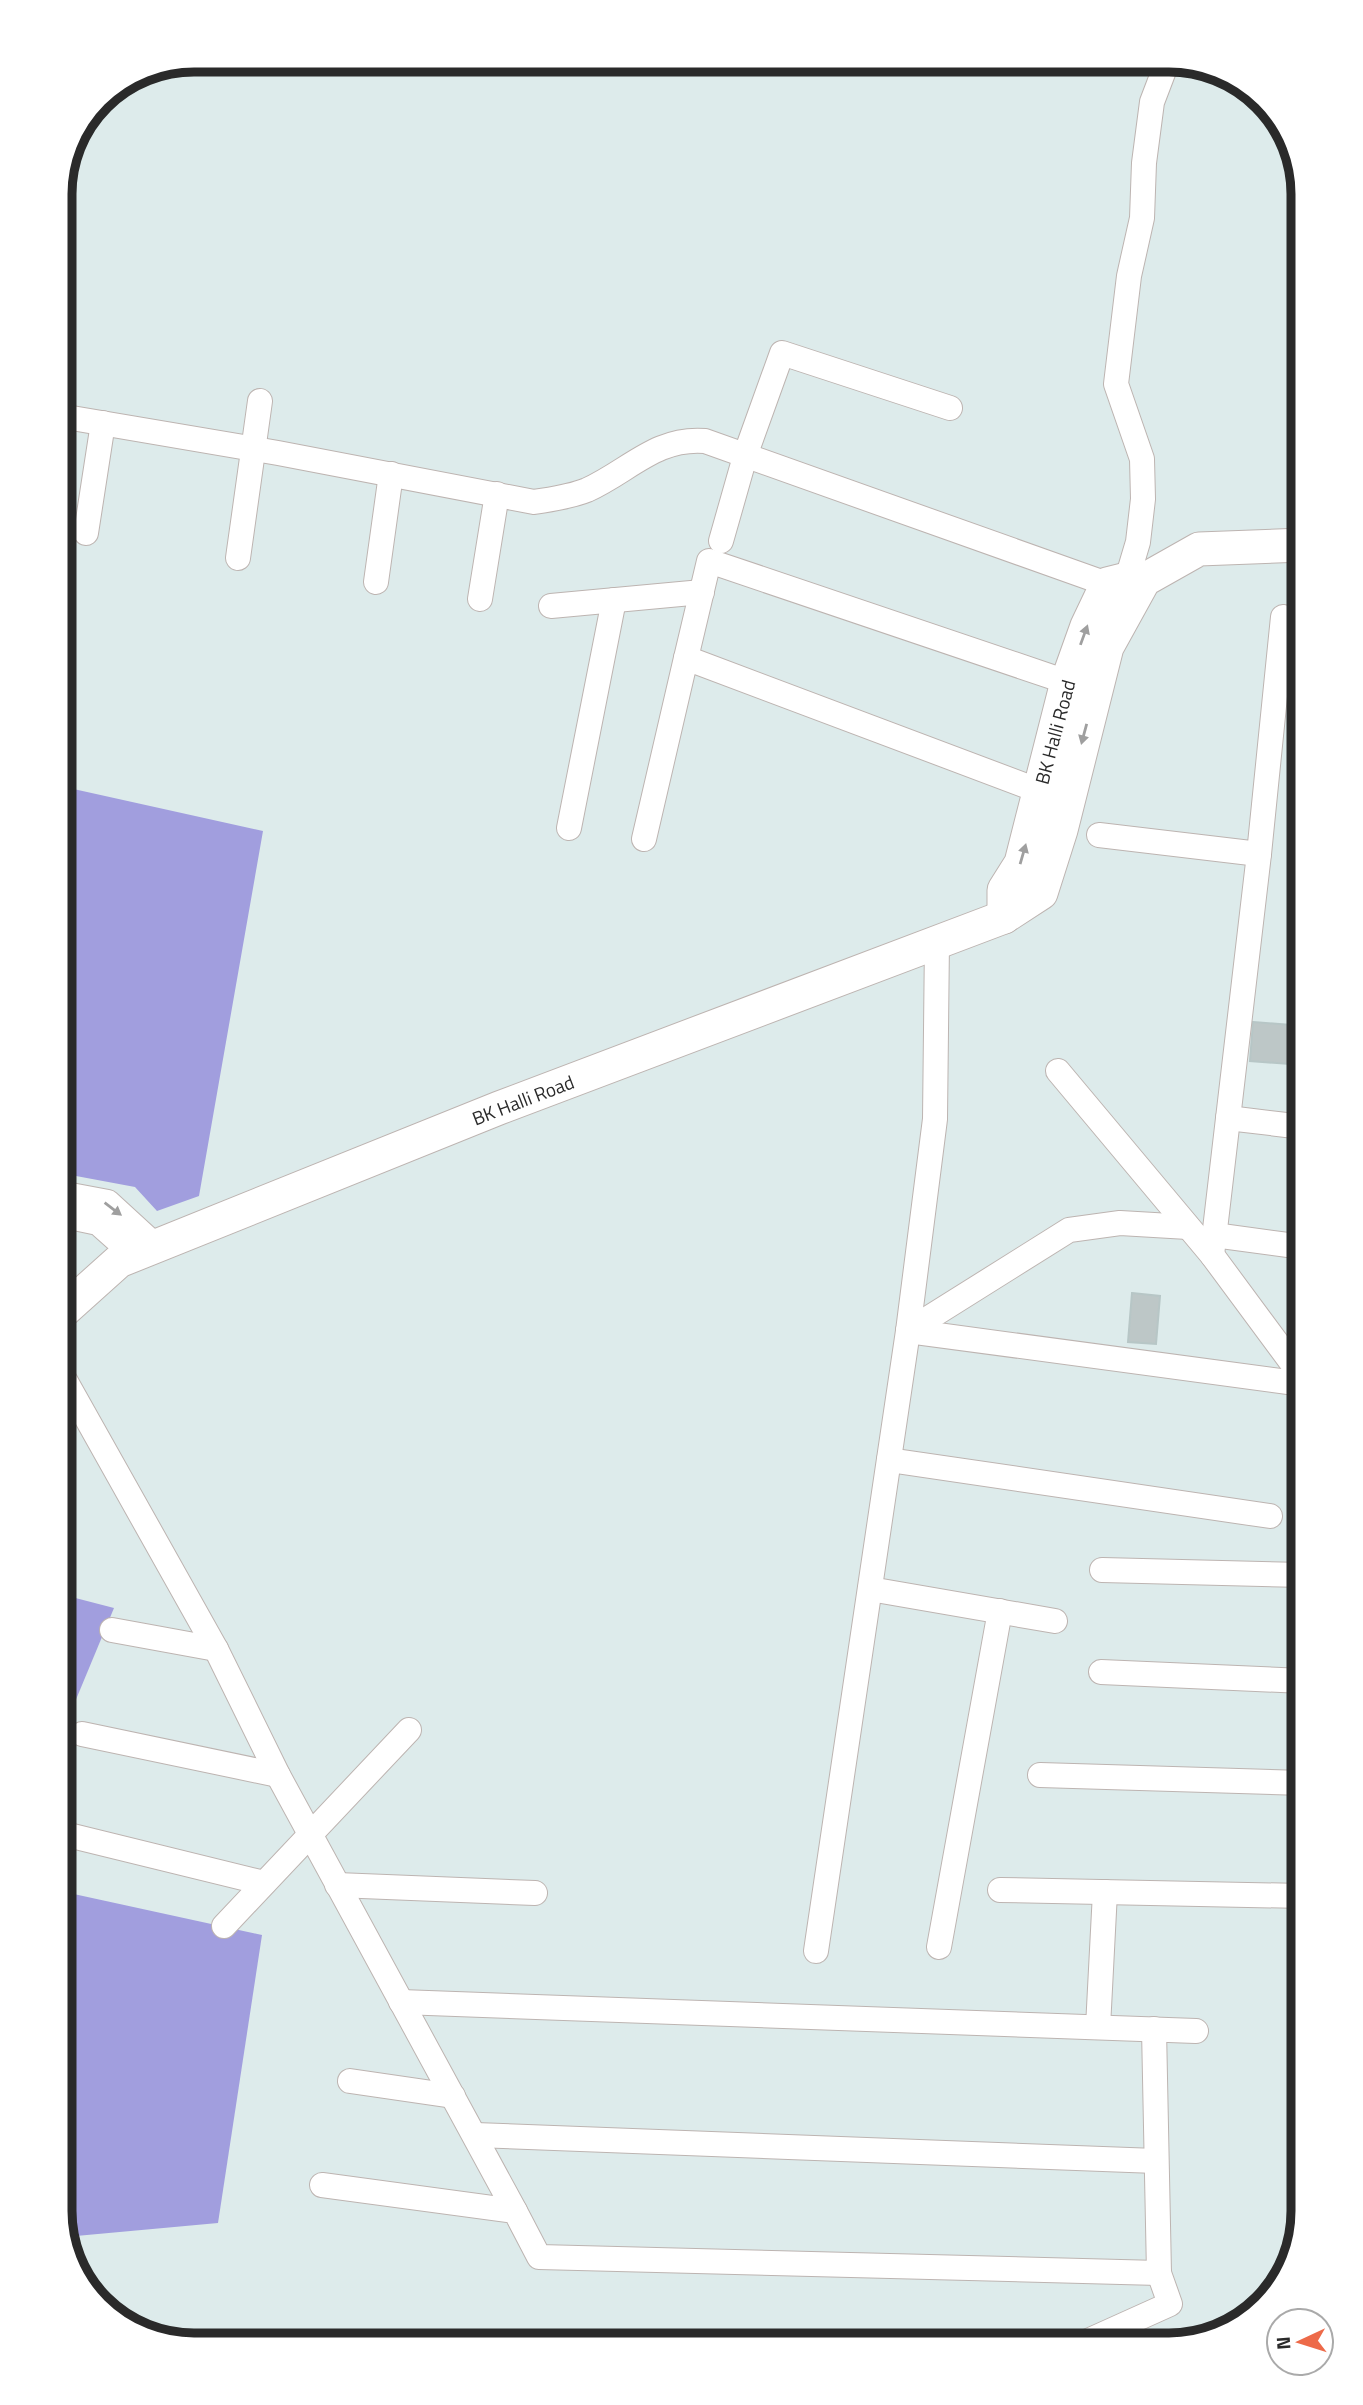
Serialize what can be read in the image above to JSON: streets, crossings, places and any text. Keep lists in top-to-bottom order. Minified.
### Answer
{"streets":{"main road":["BK Halli Road"]},"north":"left"}
